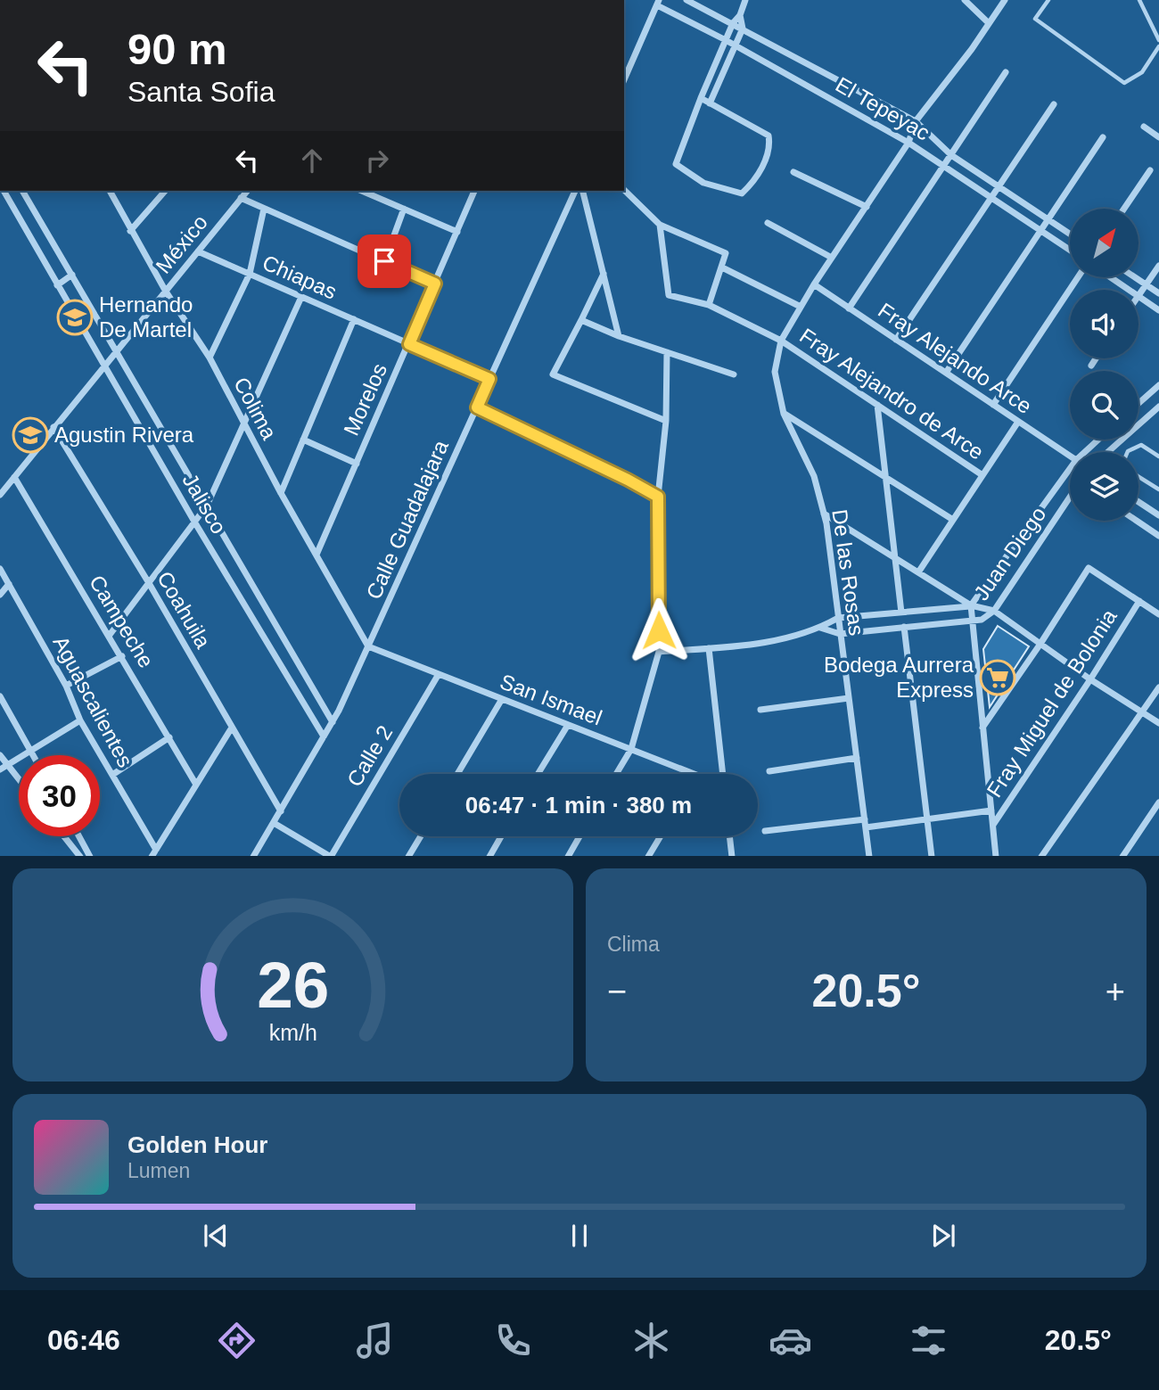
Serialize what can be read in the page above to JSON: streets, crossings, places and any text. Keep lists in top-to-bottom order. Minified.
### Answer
{"streets":{"street":["El Tepeyac","México","Chiapas","Fray Alejando Arce","Fray Alejandro de Arce","Morelos","Colima","Jalisco","Calle Guadalajara","Juan Diego","De las Rosas","Coahuila","Campeche","San Ismael","Aguascalientes","Fray Miguel de Bolonia","Calle 2"]},"crossings":[["El Tepeyac","De las Rosas"],["México","Chiapas"],["México","Colima"],["México","Jalisco"],["México","Coahuila"],["México","Campeche"],["Chiapas","Morelos"],["Chiapas","Calle Guadalajara"],["Fray Alejando Arce","De las Rosas"],["Fray Alejandro de Arce","De las Rosas"],["Morelos","Colima"],["Colima","Calle Guadalajara"],["Colima","San Ismael"],["Jalisco","Calle Guadalajara"],["Calle Guadalajara","Coahuila"],["Calle Guadalajara","San Ismael"],["Juan Diego","De las Rosas"],["Juan Diego","Fray Miguel de Bolonia"],["San Ismael","Calle 2"]],"places":{"school or university":["Hernando De Martel","Agustin Rivera"],"supermarket":["Bodega Aurrera Express"]},"north":"top right","page":{"turn":["90 m","Santa Sofia"],"limit":"30","trip":"06:47 · 1 min · 380 m","tile":"Clima","heat":["−","20.5°","+"],"song":["Golden Hour","Lumen"],"tabs":["06:46","20.5°"],"gauge":["26","km/h"]}}
